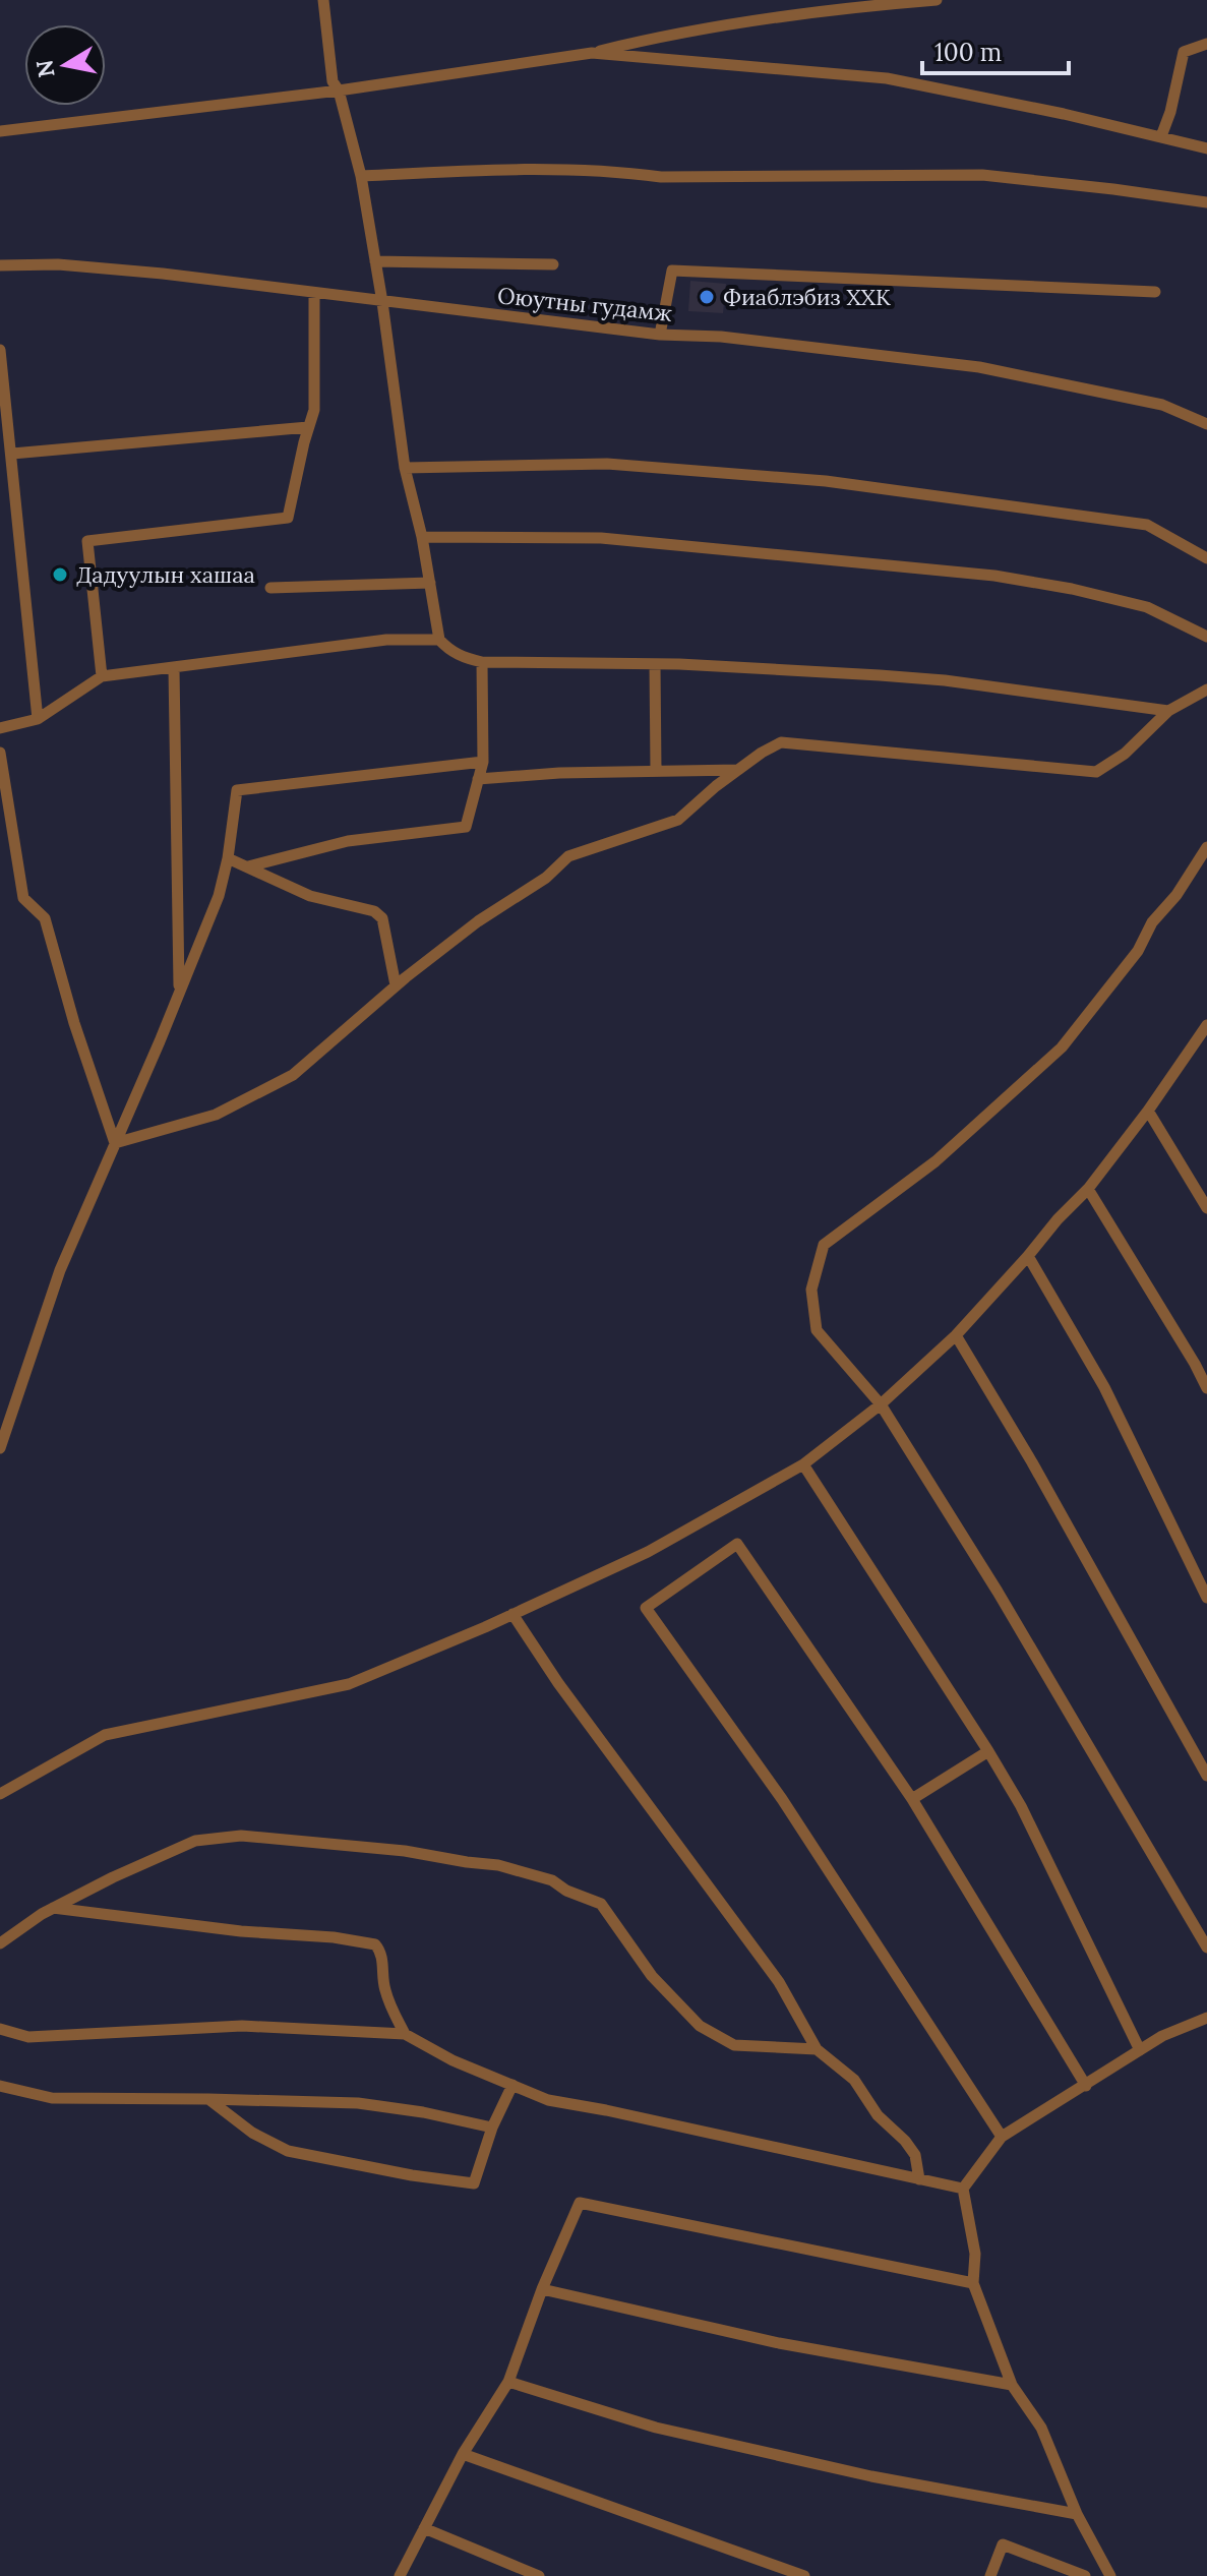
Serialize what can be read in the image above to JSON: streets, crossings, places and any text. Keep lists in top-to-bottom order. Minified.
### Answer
{"streets":{"street":["Оюутны гудамж"]},"places":["Фиаблэбиз ХХК","Дадуулын хашаа"],"scale_bar":"100 m","north":"left"}
